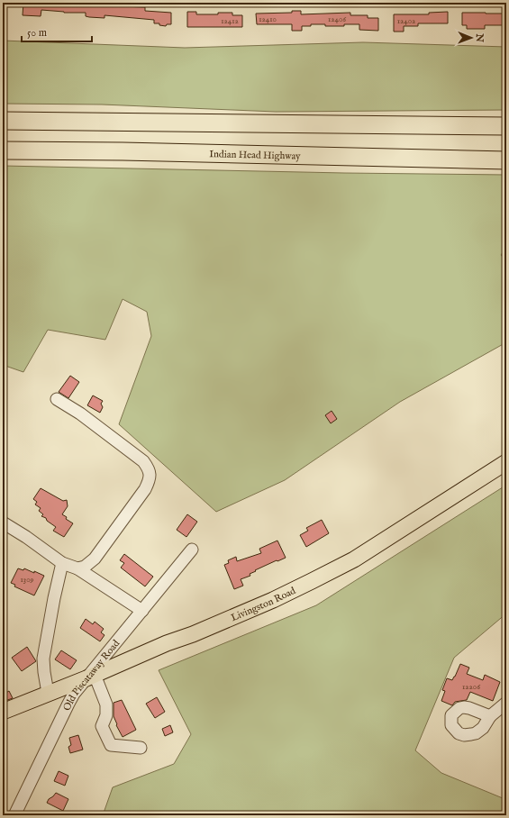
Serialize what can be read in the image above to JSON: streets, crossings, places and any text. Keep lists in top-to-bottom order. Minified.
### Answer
{"streets":{"highway":["Indian Head Highway"],"main road":["Livingston Road"],"street":["Old Piscataway Road"]},"crossings":[["Livingston Road","Old Piscataway Road"]],"house_numbers":["12410","12406","12412","12402","1309","12206"],"scale_bar":"50 m","north":"right"}
